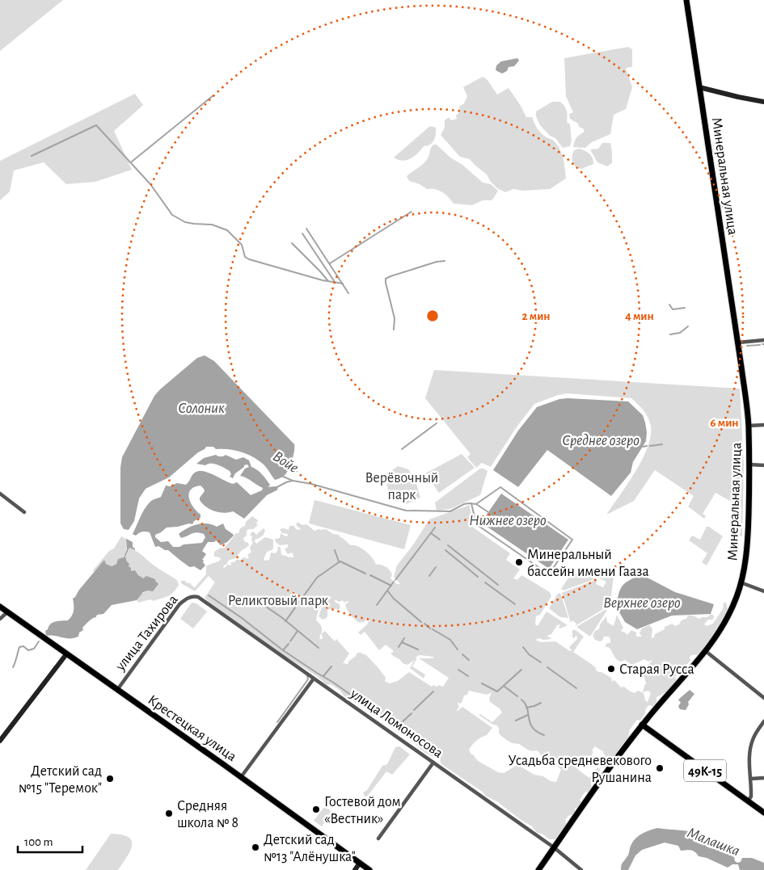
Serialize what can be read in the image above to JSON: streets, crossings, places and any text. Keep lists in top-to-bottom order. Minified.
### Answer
{"streets":{"main road":["Минеральная улица","Крестецкая улица","49К-15"],"street":["улица Тахирова","улица Ломоносова"]},"crossings":[["Минеральная улица","улица Ломоносова"],["Минеральная улица","49К-15"],["улица Тахирова","улица Ломоносова"],["улица Тахирова","Крестецкая улица"]],"water":["Солоник","Среднее озеро","Войе","Нижнее озеро","Верхнее озеро","Малашка"],"parks":["Верёвочный парк","Реликтовый парк"],"places":["Минеральный бассейн имени Гааза","Старая Русса","Усадьба средневекового Рушанина","Детский сад №15 \"Теремок\"","Гостевой дом «Вестник»","Средняя школа № 8","Детский сад №13 \"Алёнушка\""],"scale_bar":"100 m","rings":["2 мин","4 мин","6 мин"]}
